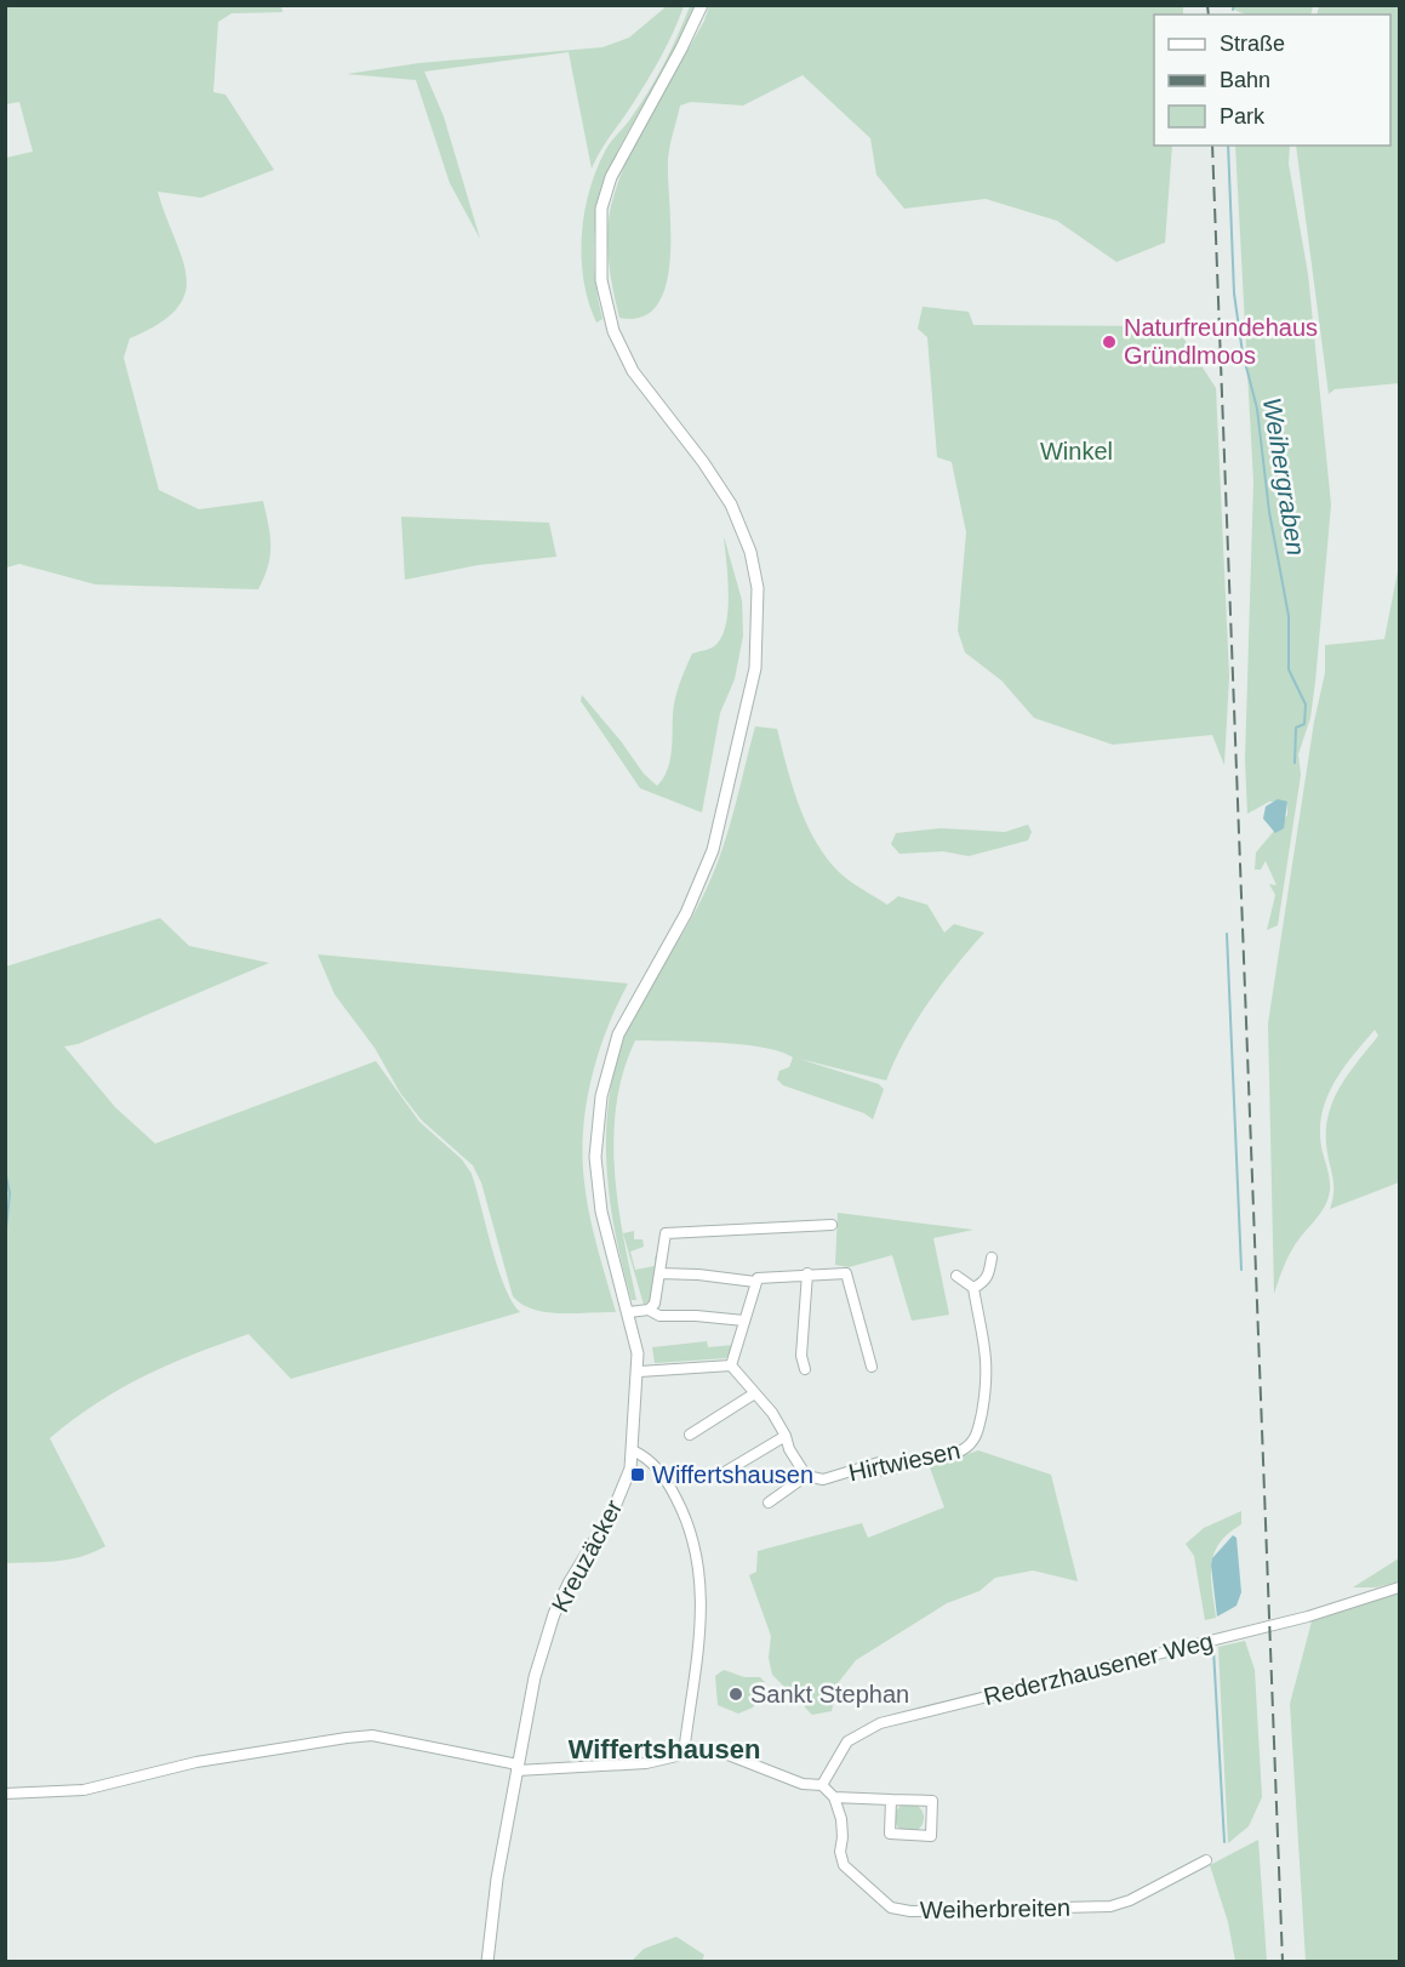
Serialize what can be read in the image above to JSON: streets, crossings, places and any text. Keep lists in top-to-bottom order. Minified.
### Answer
{"streets":{"street":["Hirtwiesen","Kreuzäcker","Rederzhausener Weg","Weiherbreiten"]},"districts":["Wiffertshausen"],"water":["Weihergraben"],"parks":["Winkel"],"places":{"other":["Naturfreundehaus Gründlmoos","Sankt Stephan"],"transit":["Wiffertshausen"]},"legend":["Straße","Bahn","Park"]}
